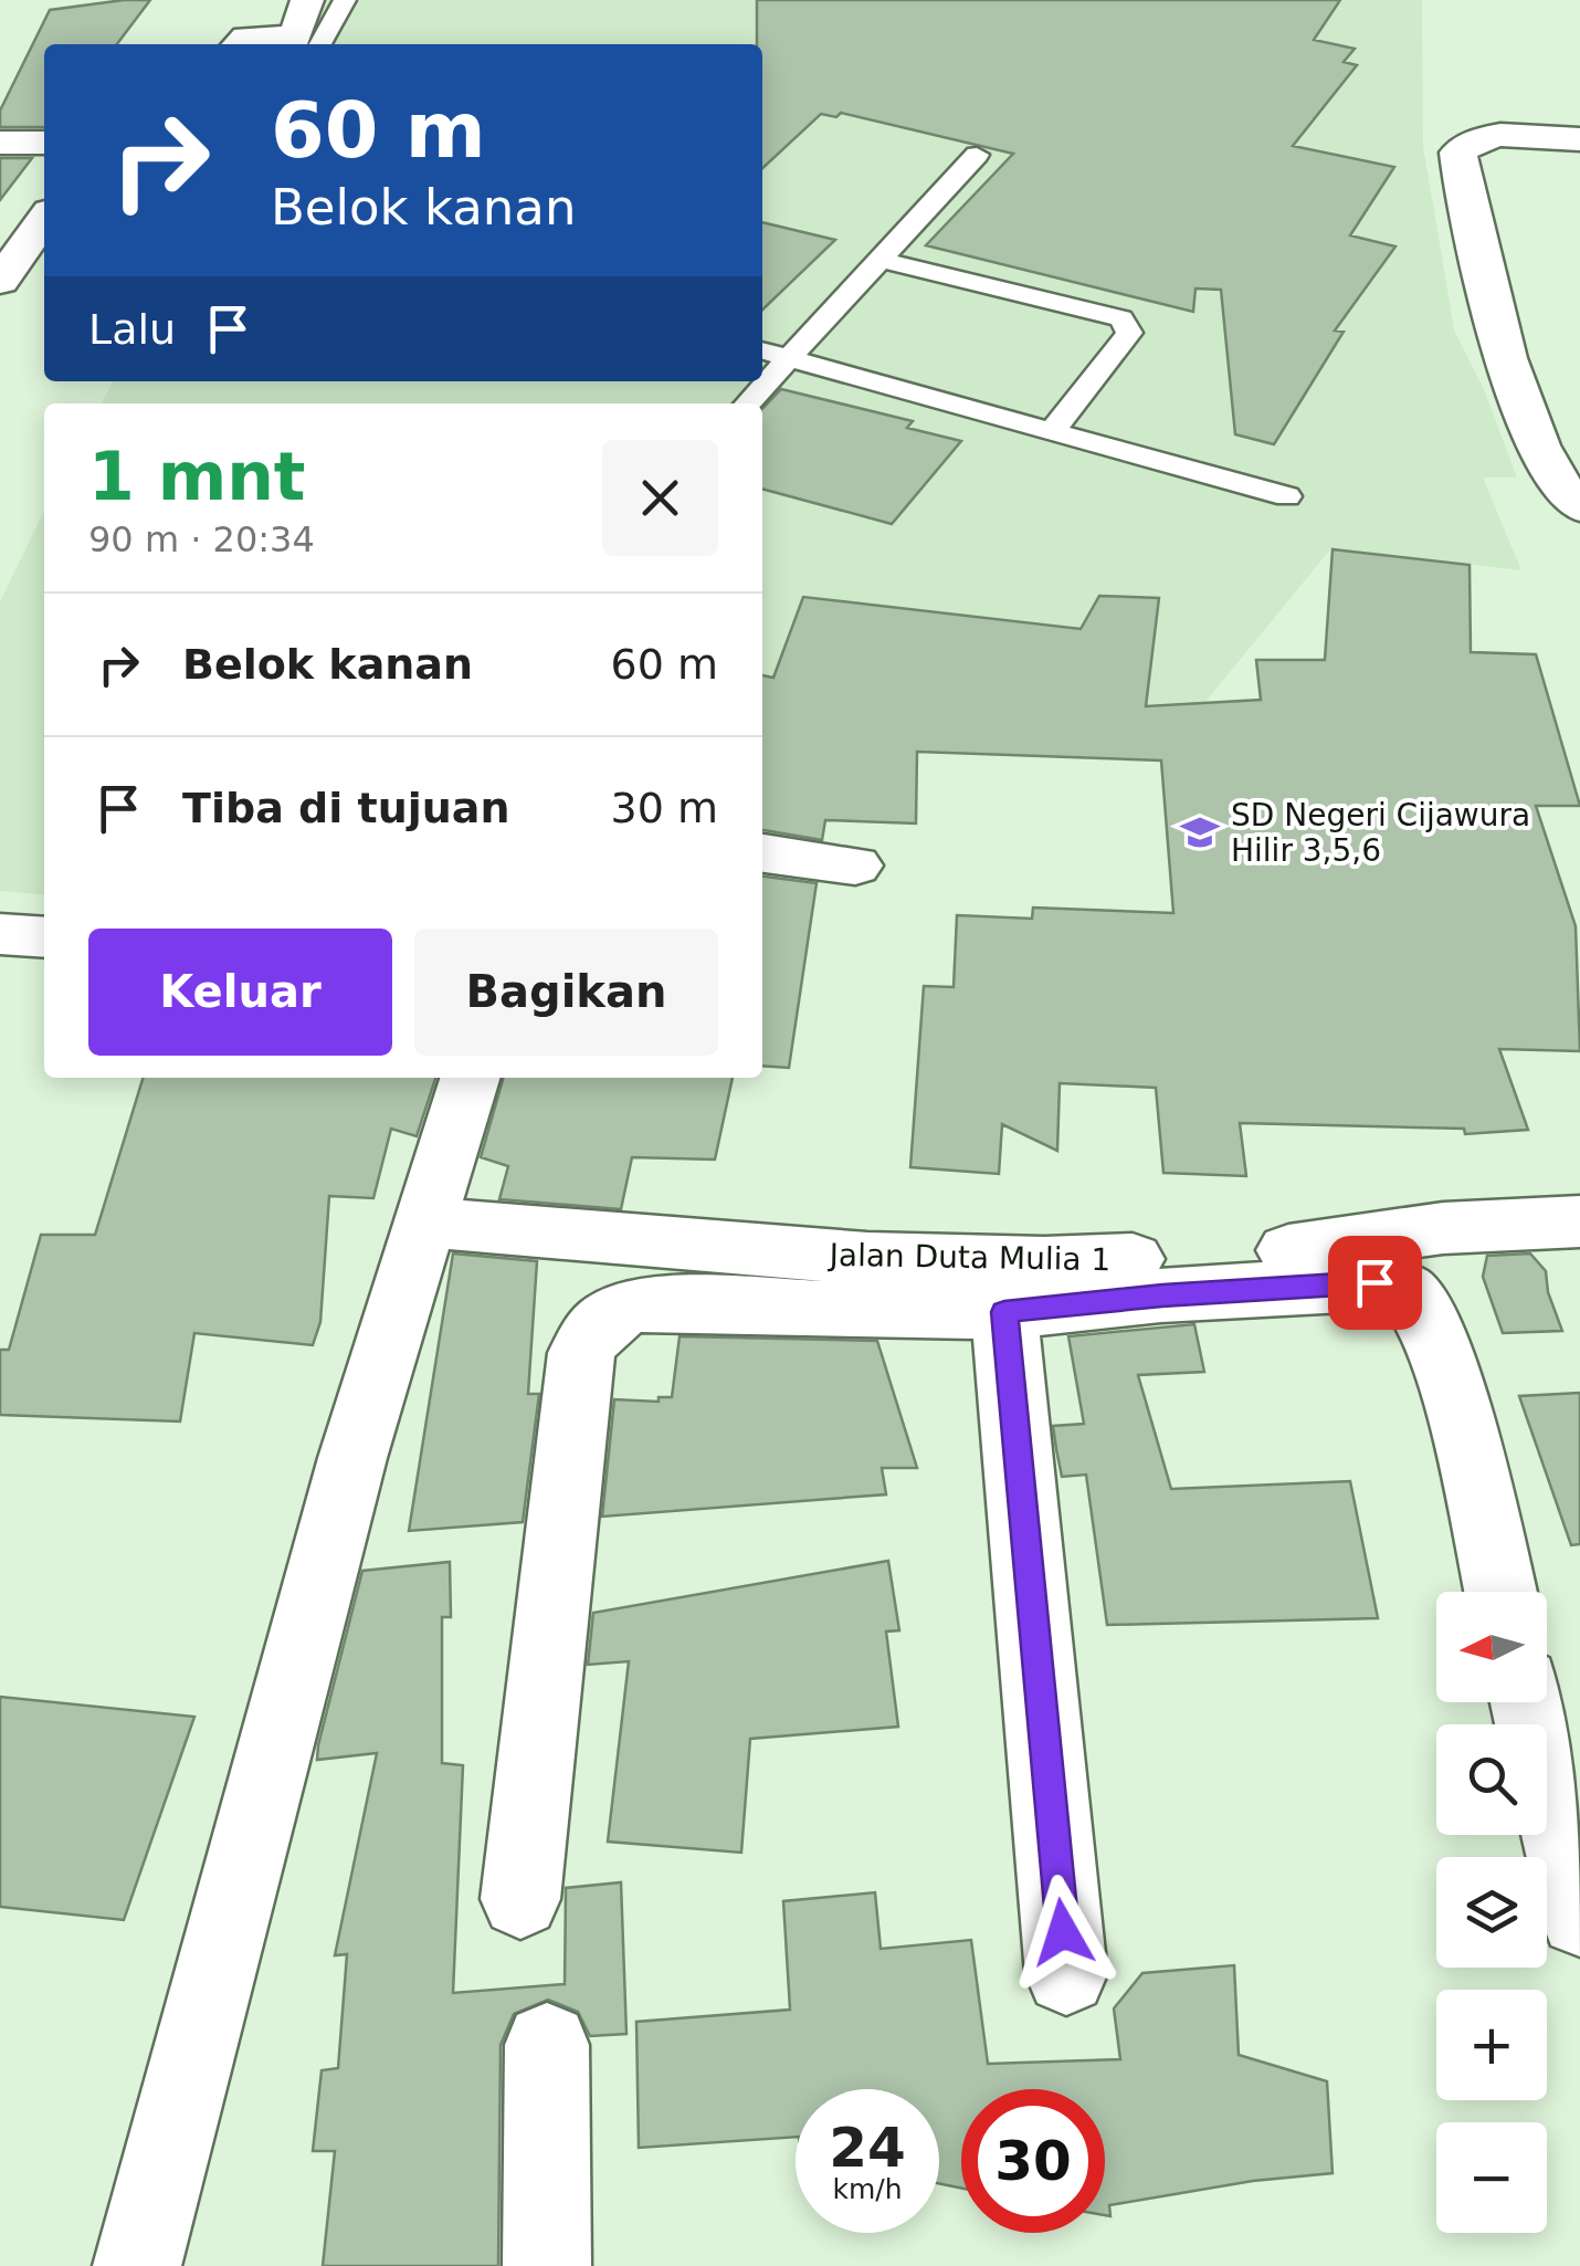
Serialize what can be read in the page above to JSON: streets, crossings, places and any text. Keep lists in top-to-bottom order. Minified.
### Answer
{"streets":{"street":["Jalan Duta Mulia 1"]},"places":{"school or university":["SD Negeri Cijawura Hilir 3,5,6"]},"north":"left","page":{"turn":["60 m","Belok kanan"],"then":"Lalu","heading":["1 mnt","90 m · 20:34"],"list":[{"name":"Belok kanan","value":"60 m"},{"name":"Tiba di tujuan","value":"30 m"}],"buttons":["Keluar","Bagikan"],"map_buttons":["+","−"],"speed":"24 km/h","limit":"30"}}
